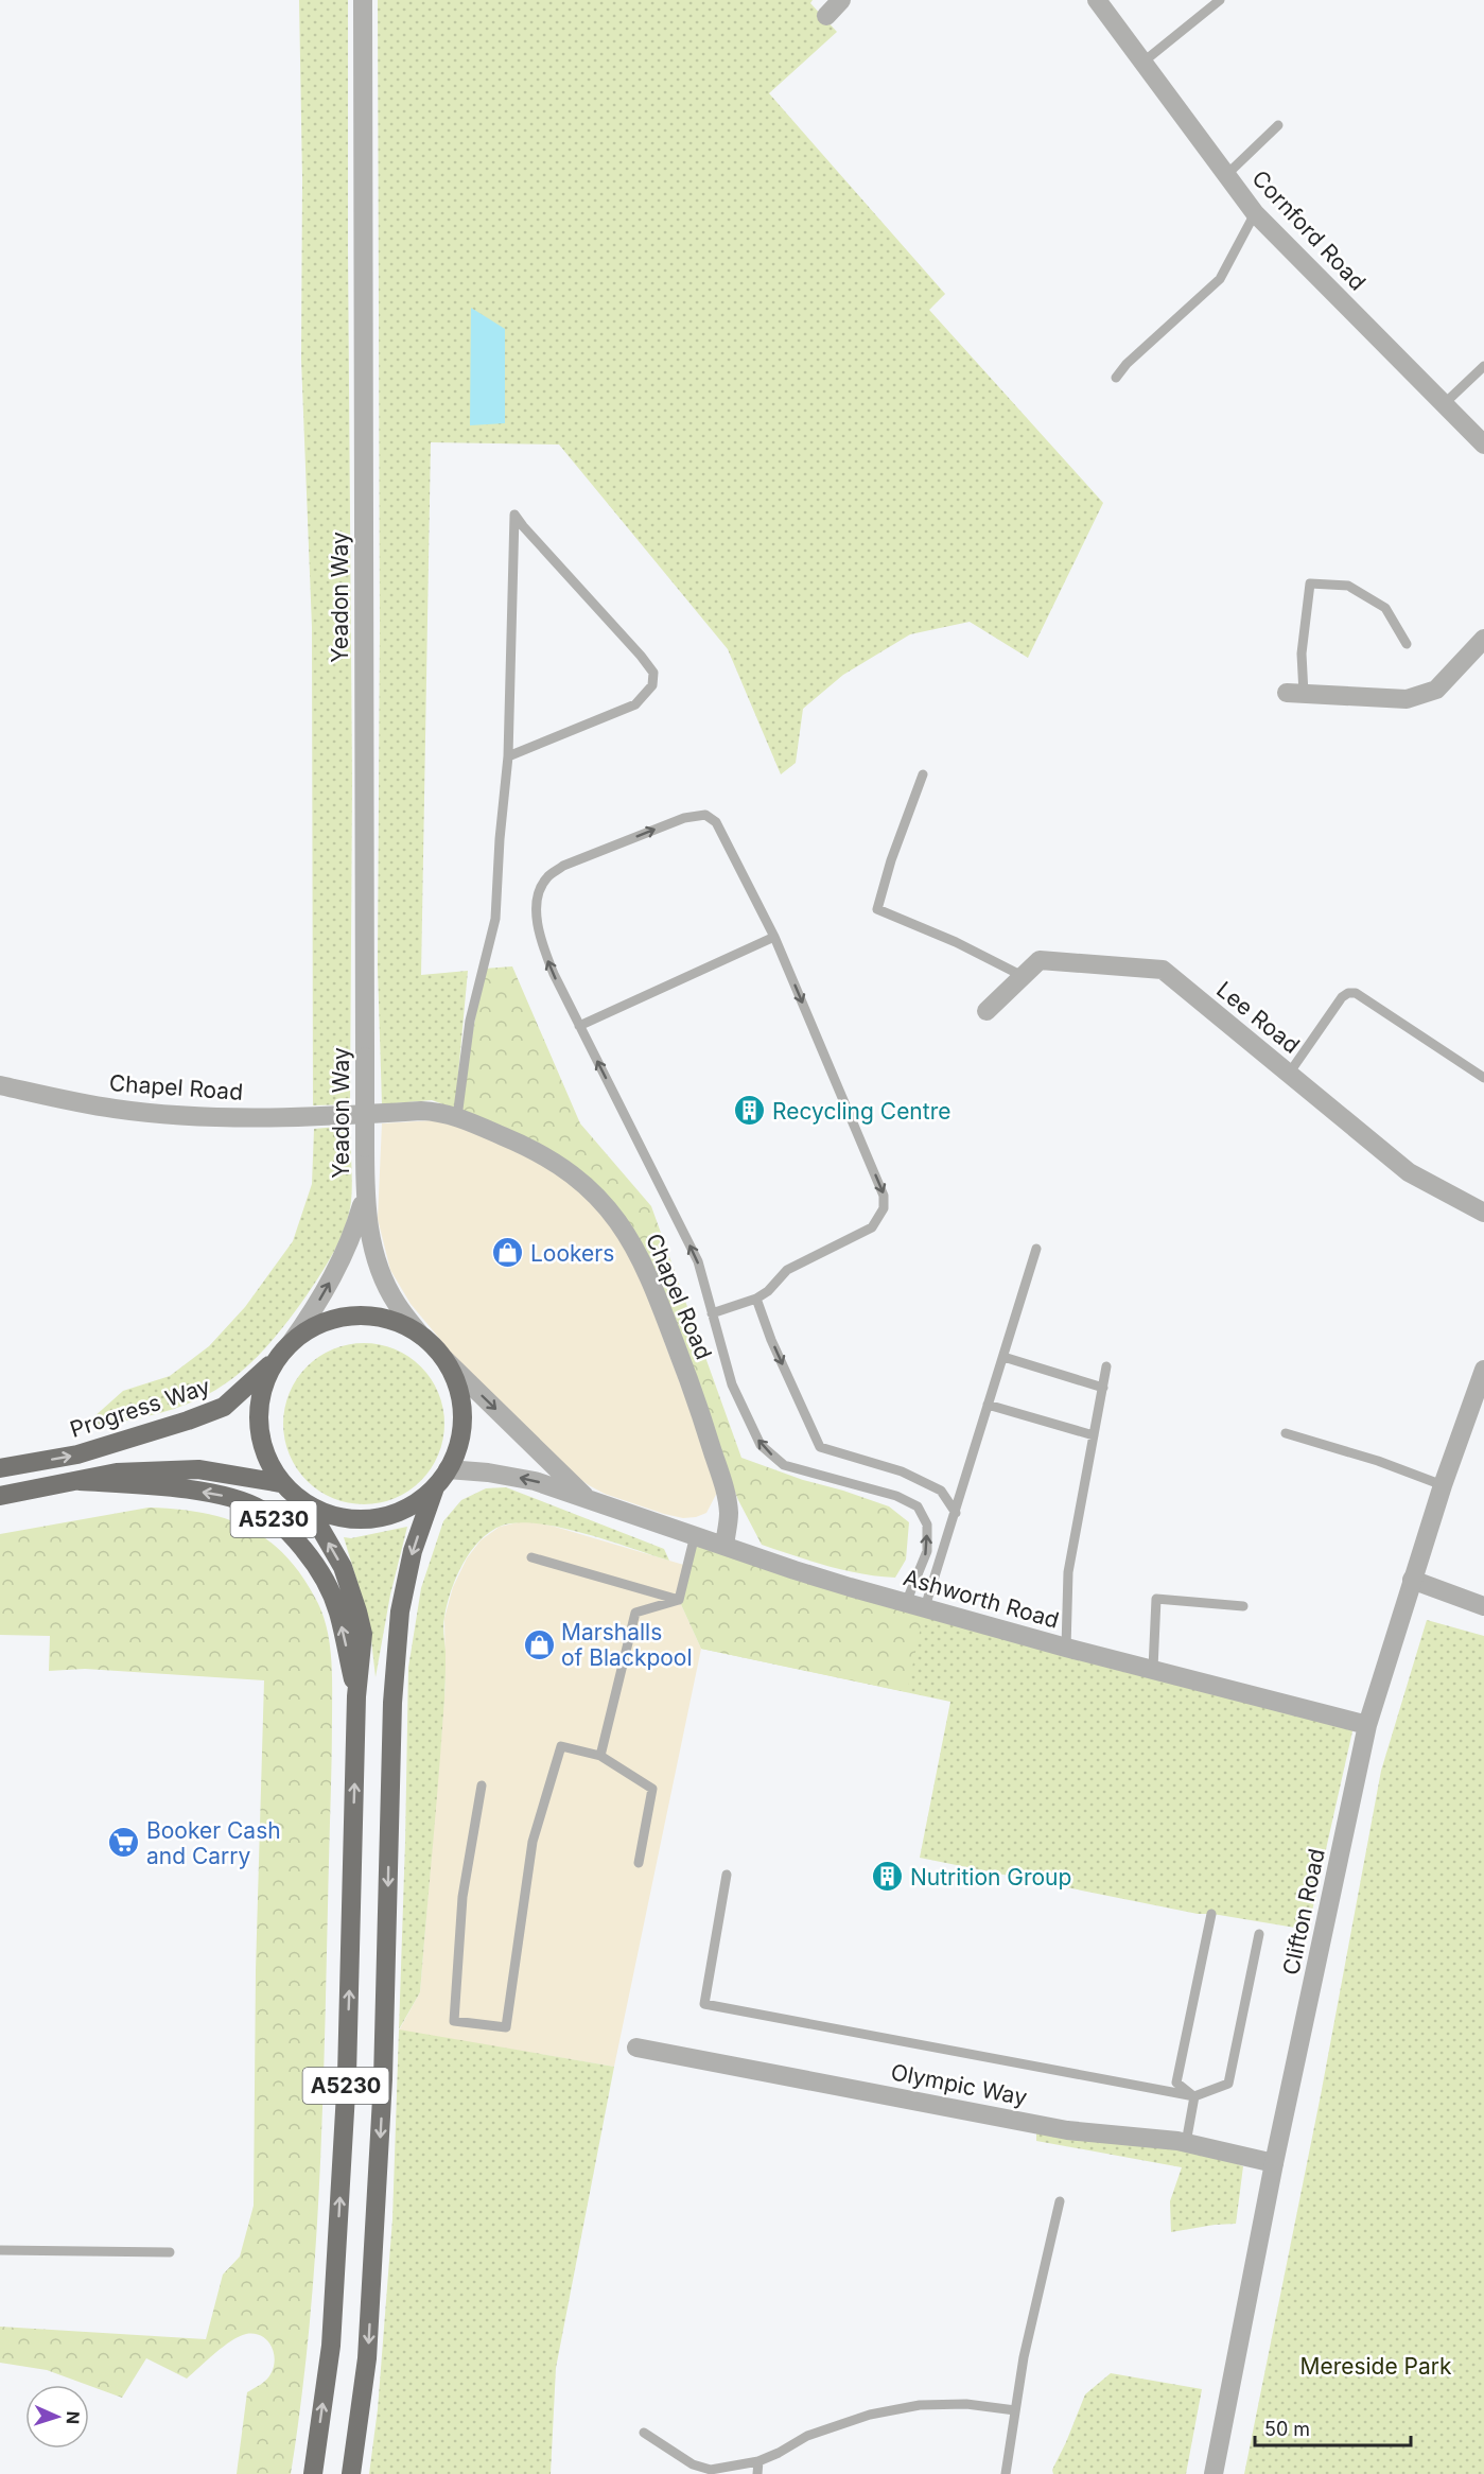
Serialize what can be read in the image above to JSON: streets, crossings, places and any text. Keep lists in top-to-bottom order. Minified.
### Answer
{"streets":{"main road":["Progress Way","A5230"],"street":["Cornford Road","Yeadon Way","Lee Road","Chapel Road","Ashworth Road","Clifton Road","Olympic Way"]},"crossings":[["Yeadon Way","Progress Way"],["Yeadon Way","A5230"],["Yeadon Way","Ashworth Road"],["Chapel Road","Ashworth Road"],["Progress Way","A5230"],["Progress Way","Ashworth Road"],["A5230","Ashworth Road"],["Ashworth Road","Clifton Road"],["Clifton Road","Olympic Way"]],"parks":["Mereside Park"],"places":{"building":["Recycling Centre","Nutrition Group"],"shop":["Lookers","Marshalls of Blackpool"],"supermarket":["Booker Cash and Carry"]},"scale_bar":"50 m","north":"right"}
